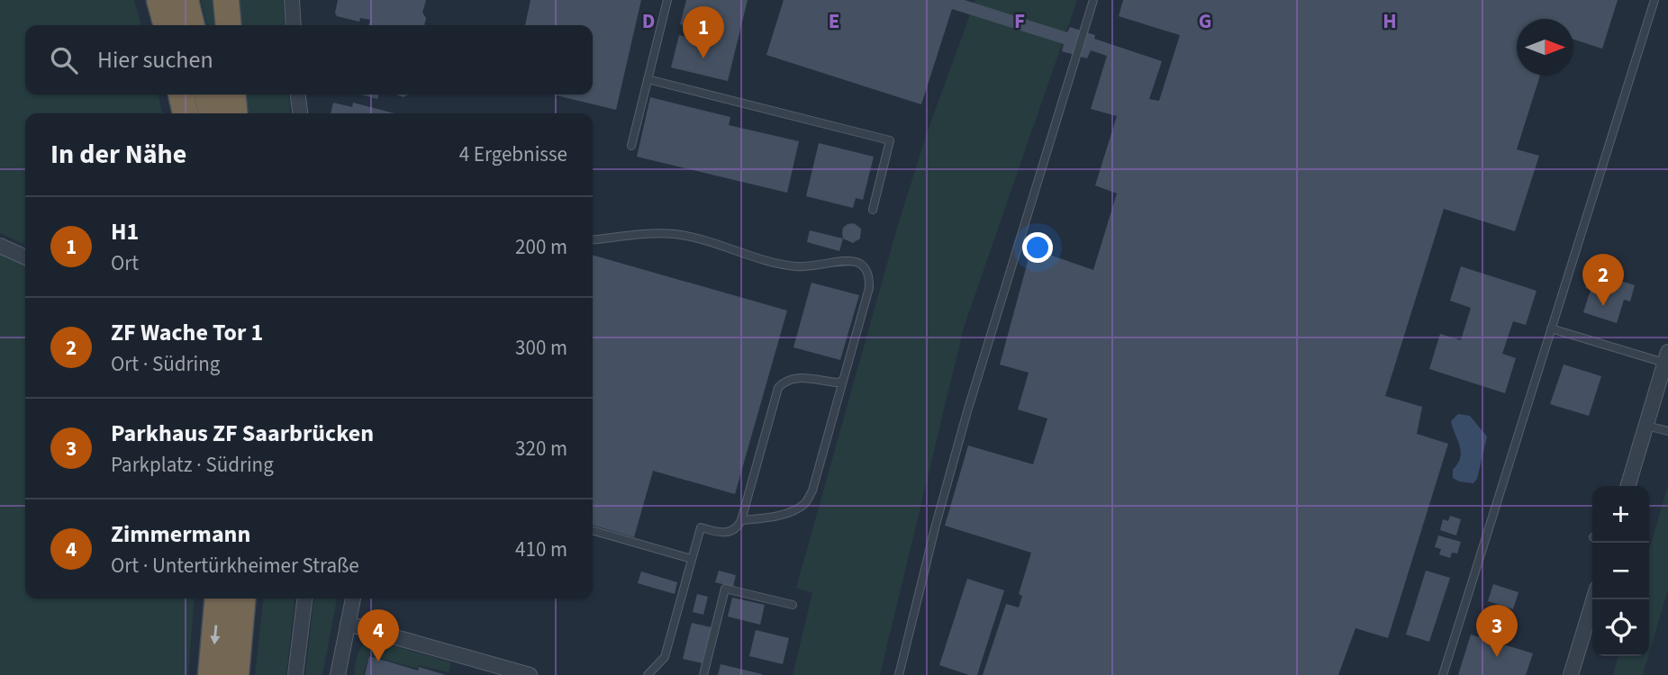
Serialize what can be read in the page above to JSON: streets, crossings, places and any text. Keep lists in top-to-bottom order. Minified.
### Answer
{"north":"right","page":{"pins":["1","2","3","4"],"search":"Hier suchen","heading":["In der Nähe","4 Ergebnisse"],"list":[{"mark":"1","name":"H1","note":"Ort","value":"200 m"},{"mark":"2","name":"ZF Wache Tor 1","note":"Ort · Südring","value":"300 m"},{"mark":"3","name":"Parkhaus ZF Saarbrücken","note":"Parkplatz · Südring","value":"320 m"},{"mark":"4","name":"Zimmermann","note":"Ort · Untertürkheimer Straße","value":"410 m"}],"map_buttons":["+","−"]},"grid":{"columns":["D","E","F","G","H"]}}
